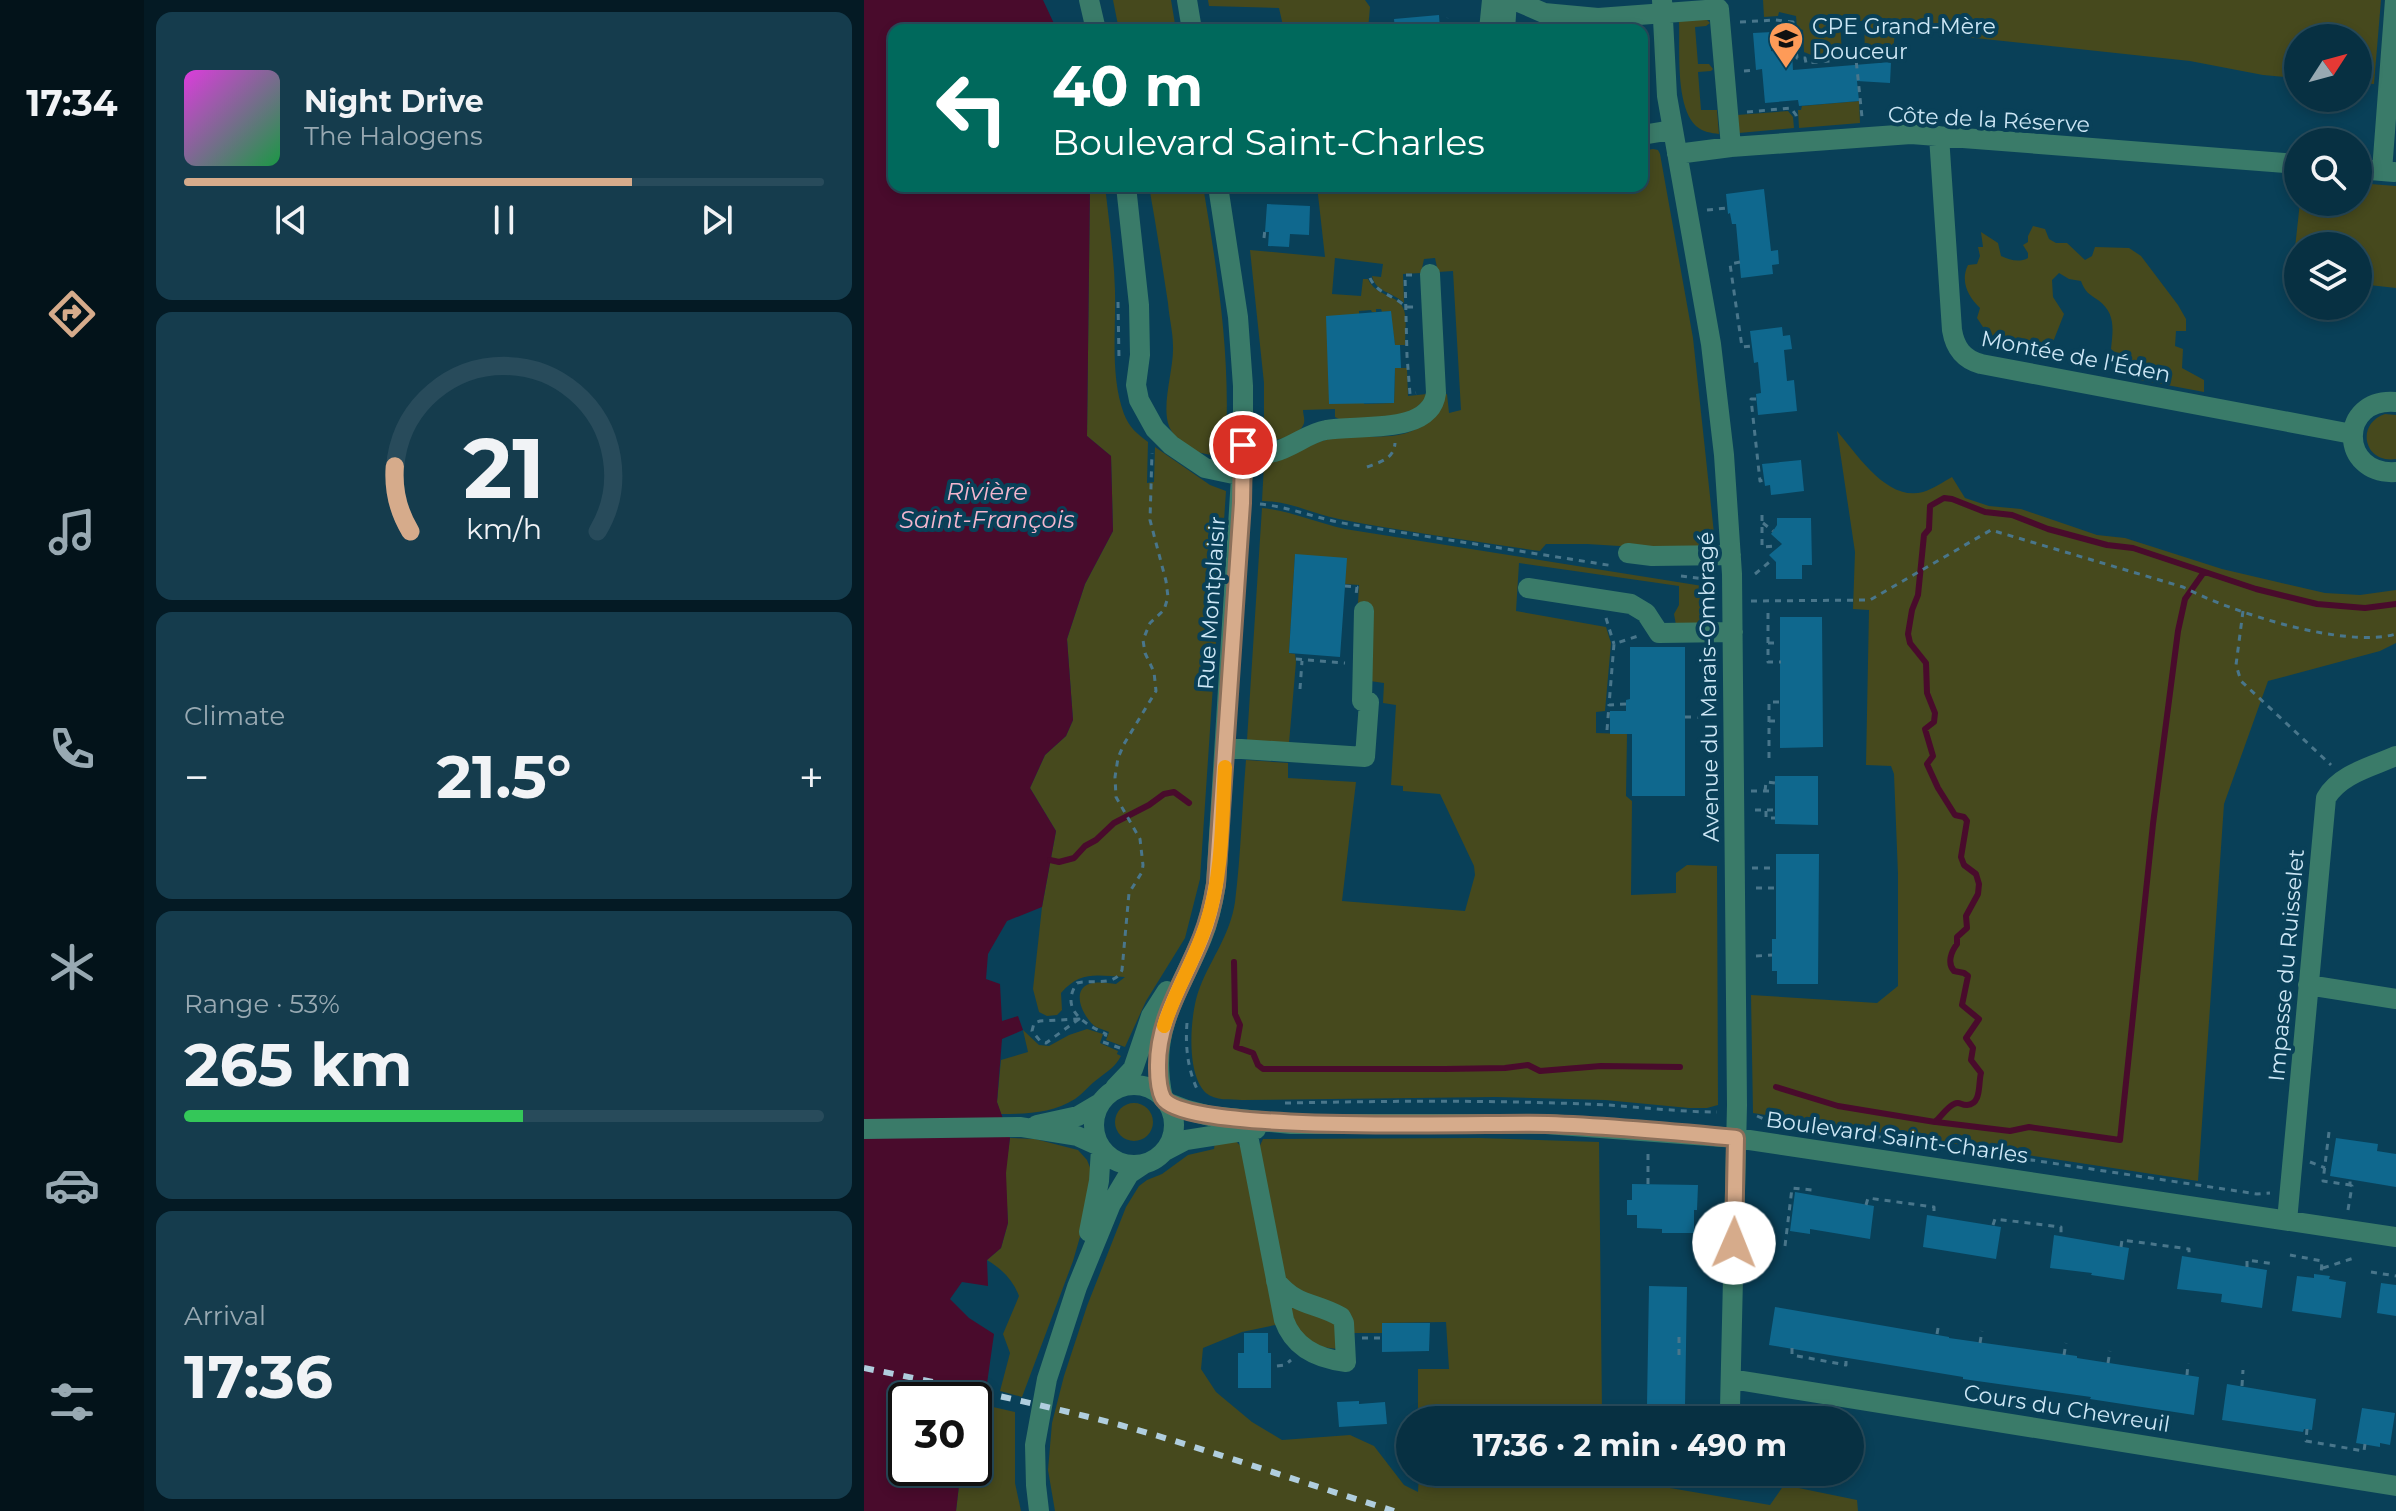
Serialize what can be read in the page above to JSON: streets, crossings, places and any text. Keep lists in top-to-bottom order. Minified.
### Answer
{"streets":{"street":["Côte de la Réserve","Montée de l'Éden","Rue Montplaisir","Avenue du Marais-Ombragé","Impasse du Ruisselet","Boulevard Saint-Charles","Cours du Chevreuil"]},"crossings":[["Côte de la Réserve","Montée de l'Éden"],["Côte de la Réserve","Avenue du Marais-Ombragé"],["Rue Montplaisir","Boulevard Saint-Charles"],["Avenue du Marais-Ombragé","Boulevard Saint-Charles"],["Avenue du Marais-Ombragé","Cours du Chevreuil"],["Impasse du Ruisselet","Boulevard Saint-Charles"]],"water":["Rivière Saint-François"],"places":{"school or university":["CPE Grand-Mère Douceur"]},"north":"top right","page":{"tabs":"17:34","turn":["40 m","Boulevard Saint-Charles"],"song":["Night Drive","The Halogens"],"tile":["Climate",["Range · 53%","265 km"],["Arrival","17:36"]],"heat":["−","21.5°","+"],"limit":"30","trip":"17:36 · 2 min · 490 m","gauge":["21","km/h"]}}
